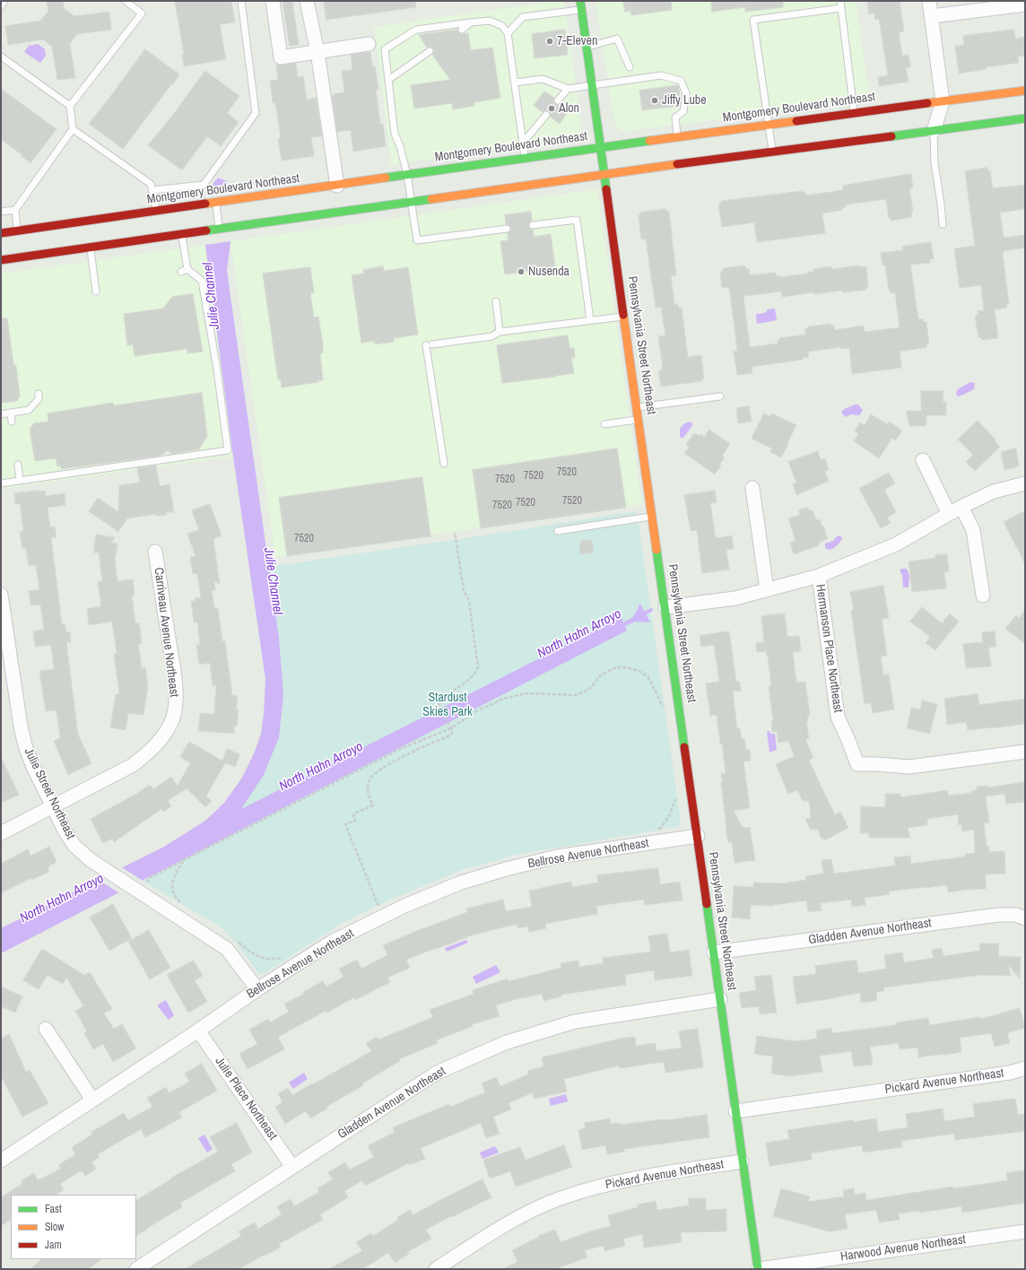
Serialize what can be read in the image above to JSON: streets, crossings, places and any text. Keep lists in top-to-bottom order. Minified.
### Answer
{"streets":{"main road":["Montgomery Boulevard Northeast","Pennsylvania Street Northeast"],"street":["Carriveau Avenue Northeast","Hermanson Place Northeast","Julie Street Northeast","Bellrose Avenue Northeast","Gladden Avenue Northeast","Pickard Avenue Northeast","Julie Place Northeast","Harwood Avenue Northeast"]},"crossings":[["Montgomery Boulevard Northeast","Pennsylvania Street Northeast"],["Pennsylvania Street Northeast","Bellrose Avenue Northeast"],["Pennsylvania Street Northeast","Gladden Avenue Northeast"],["Pennsylvania Street Northeast","Pickard Avenue Northeast"],["Pennsylvania Street Northeast","Harwood Avenue Northeast"],["Carriveau Avenue Northeast","Julie Street Northeast"],["Julie Street Northeast","Bellrose Avenue Northeast"],["Bellrose Avenue Northeast","Julie Place Northeast"],["Gladden Avenue Northeast","Julie Place Northeast"]],"water":["Julie Channel","North Hahn Arroyo"],"parks":["Stardust Skies Park"],"places":["7-Eleven","Jiffy Lube","Alon","Nusenda"],"house_numbers":["7520","7520","7520","7520","7520","7520","7520"],"legend":["Fast","Slow","Jam"]}
